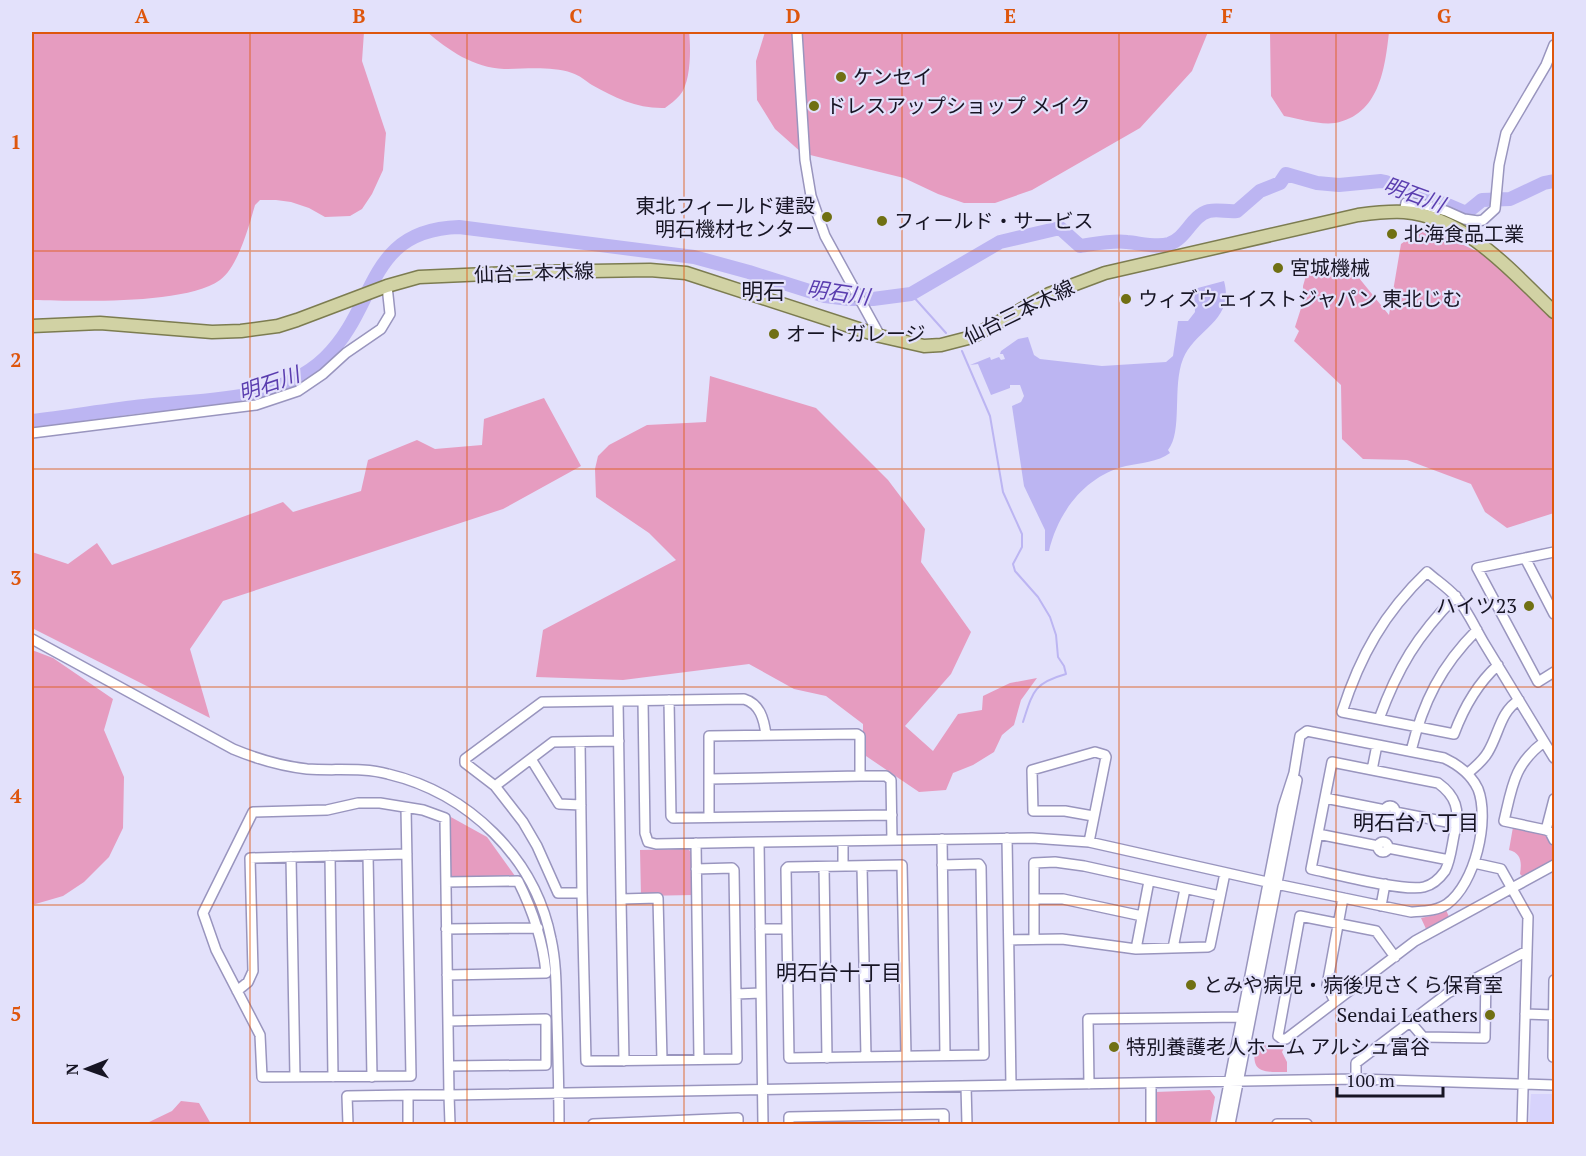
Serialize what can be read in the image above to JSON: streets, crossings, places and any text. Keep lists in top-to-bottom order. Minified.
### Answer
{"streets":{"main road":["仙台三本木線"]},"districts":["明石","明石台八丁目","明石台十丁目"],"water":["明石川"],"places":["ケンセイ","ドレスアップショップ メイク","東北フィールド建設 明石機材センター","フィールド・サービス","北海食品工業","宮城機械","ウィズウェイストジャパン 東北じむ","オートガレージ","ハイツ23","とみや病児・病後児さくら保育室","Sendai Leathers","特別養護老人ホーム アルシュ富谷"],"scale_bar":"100 m","north":"left","grid":{"columns":["A","B","C","D","E","F","G"],"rows":["1","2","3","4","5"]}}
